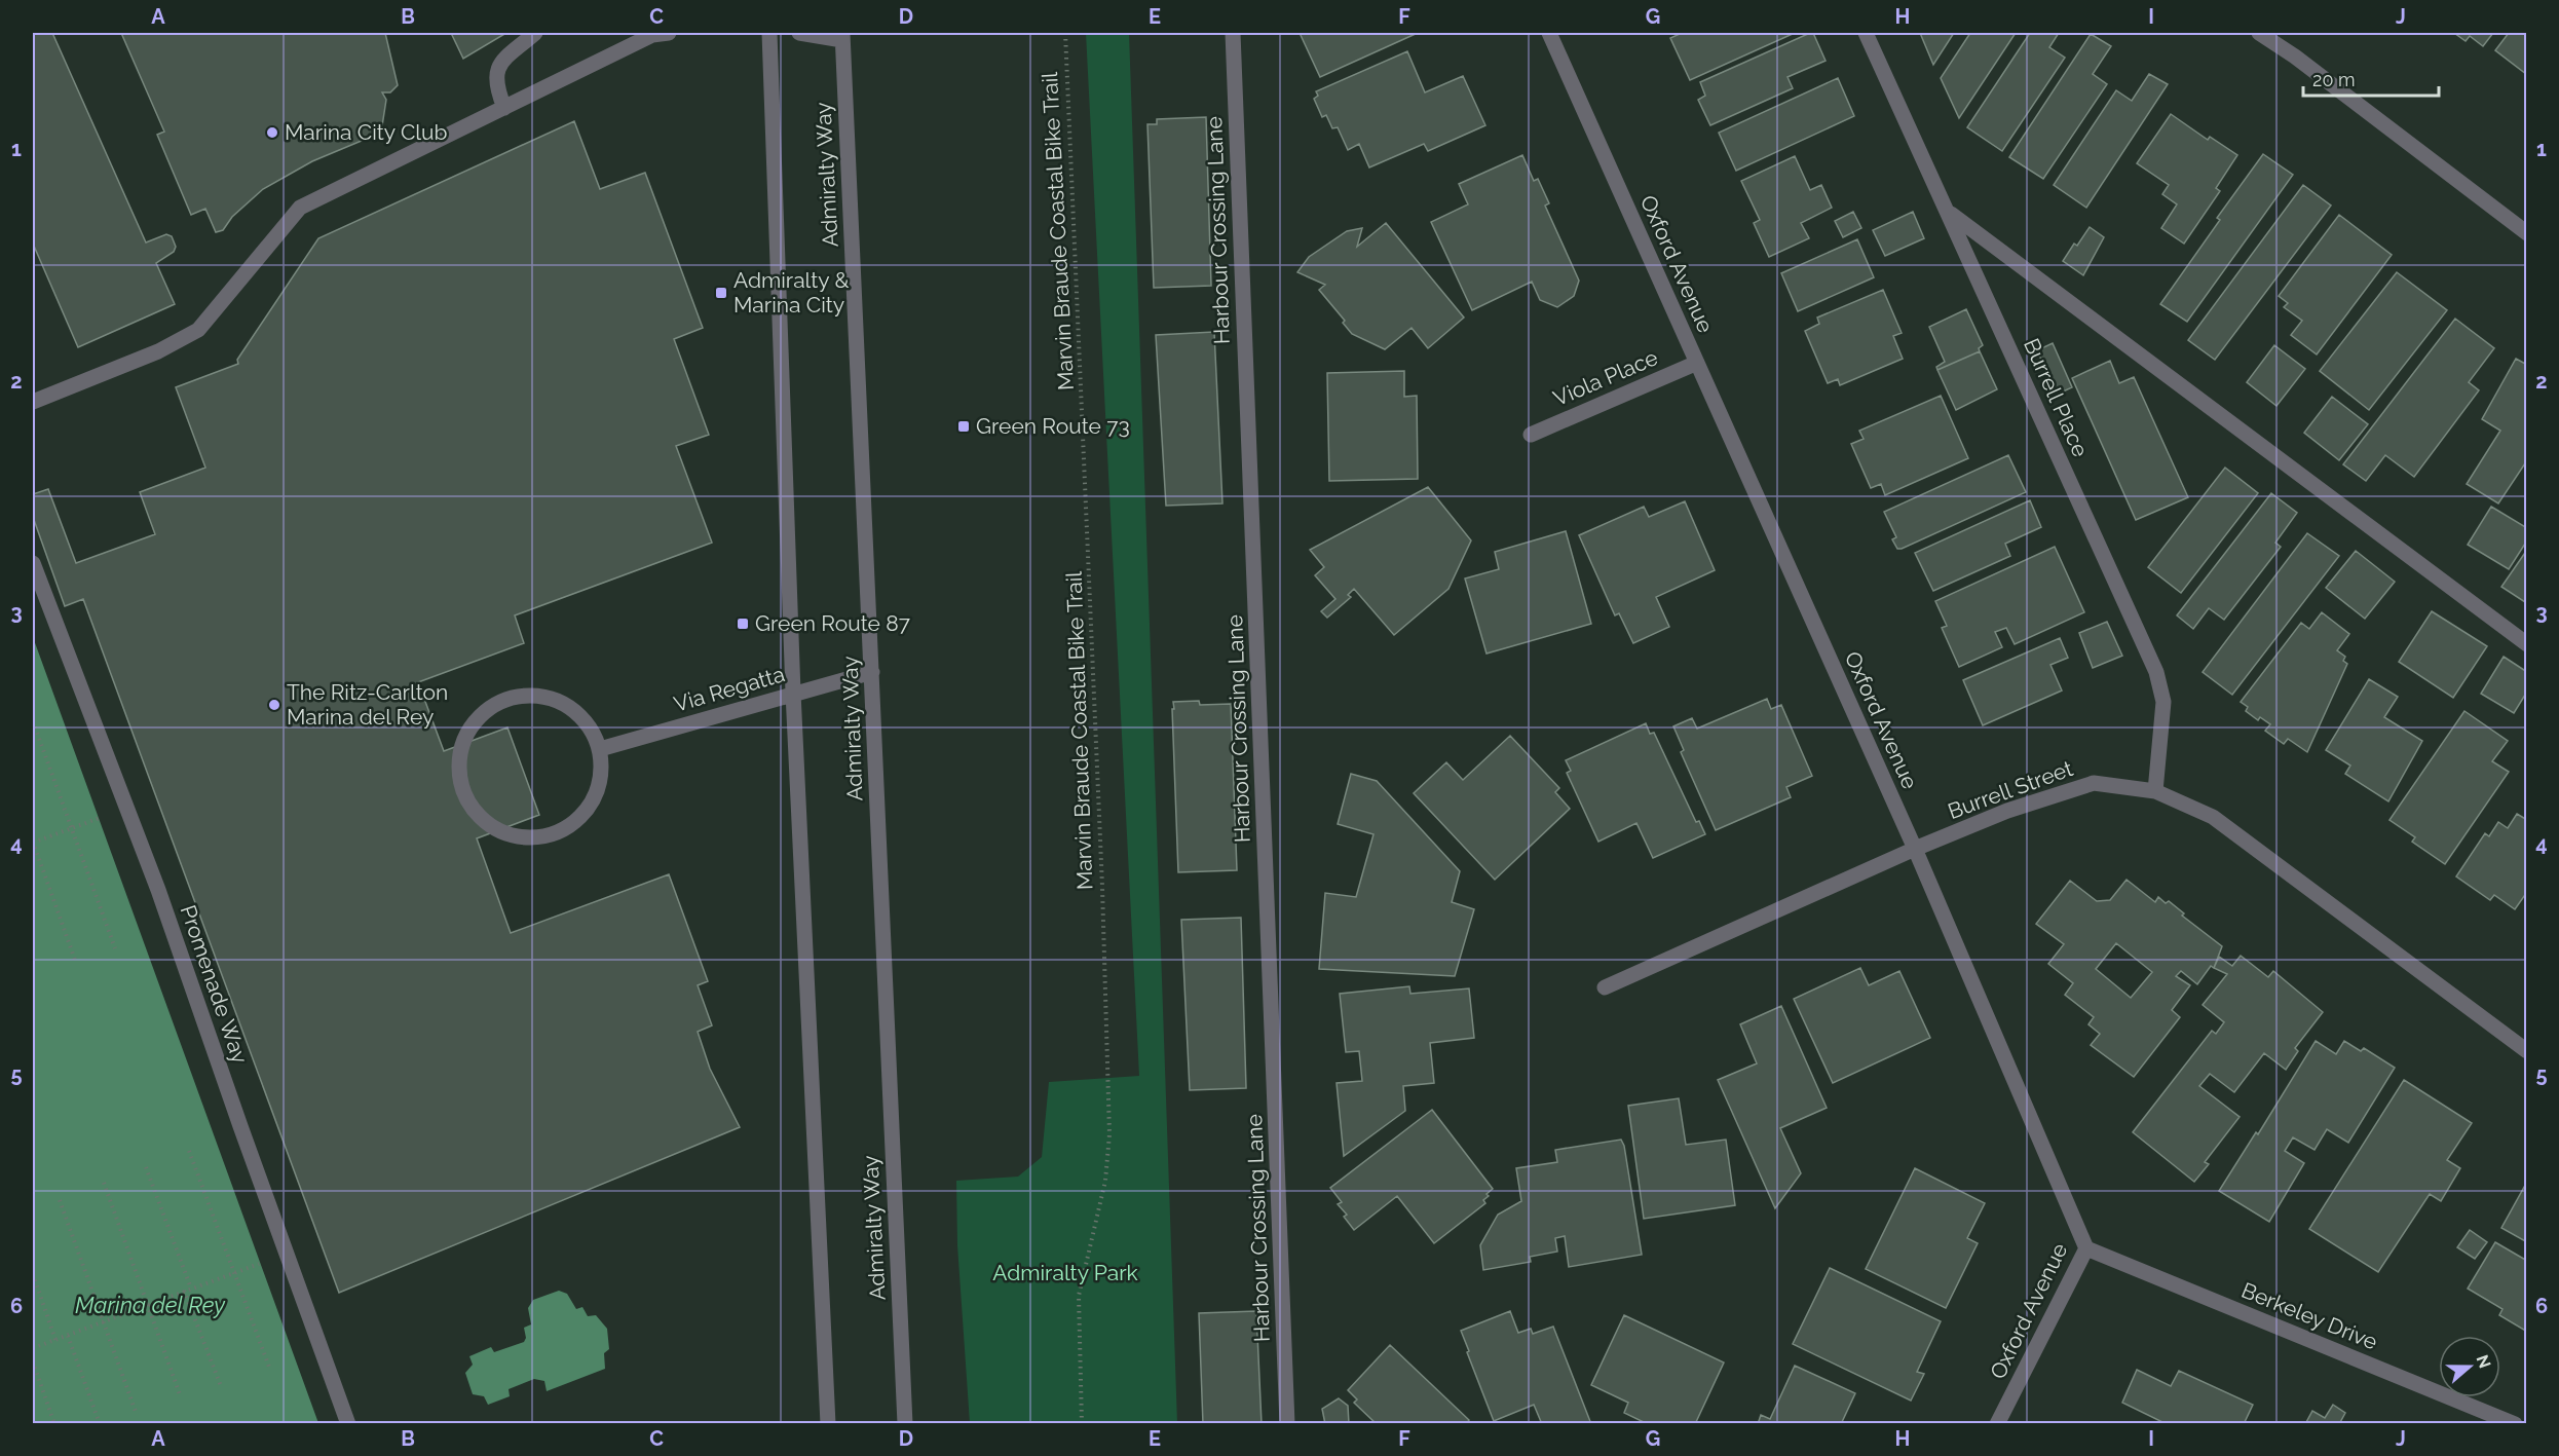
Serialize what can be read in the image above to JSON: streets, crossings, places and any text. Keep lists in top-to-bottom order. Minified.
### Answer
{"streets":{"street":["Admiralty Way","Harbour Crossing Lane","Oxford Avenue","Viola Place","Burrell Place","Via Regatta","Burrell Street","Promenade Way","Berkeley Drive"],"path":["Marvin Braude Coastal Bike Trail"]},"crossings":[["Admiralty Way","Via Regatta"],["Oxford Avenue","Viola Place"],["Oxford Avenue","Burrell Street"],["Oxford Avenue","Berkeley Drive"],["Burrell Place","Burrell Street"]],"water":["Marina del Rey"],"parks":["Admiralty Park"],"places":{"other":["Marina City Club","The Ritz-Carlton Marina del Rey"],"transit":["Admiralty & Marina City","Green Route 73","Green Route 87"]},"scale_bar":"20 m","north":"right","grid":{"columns":["A","B","C","D","E","F","G","H","I","J"],"rows":["1","2","3","4","5","6"]}}
